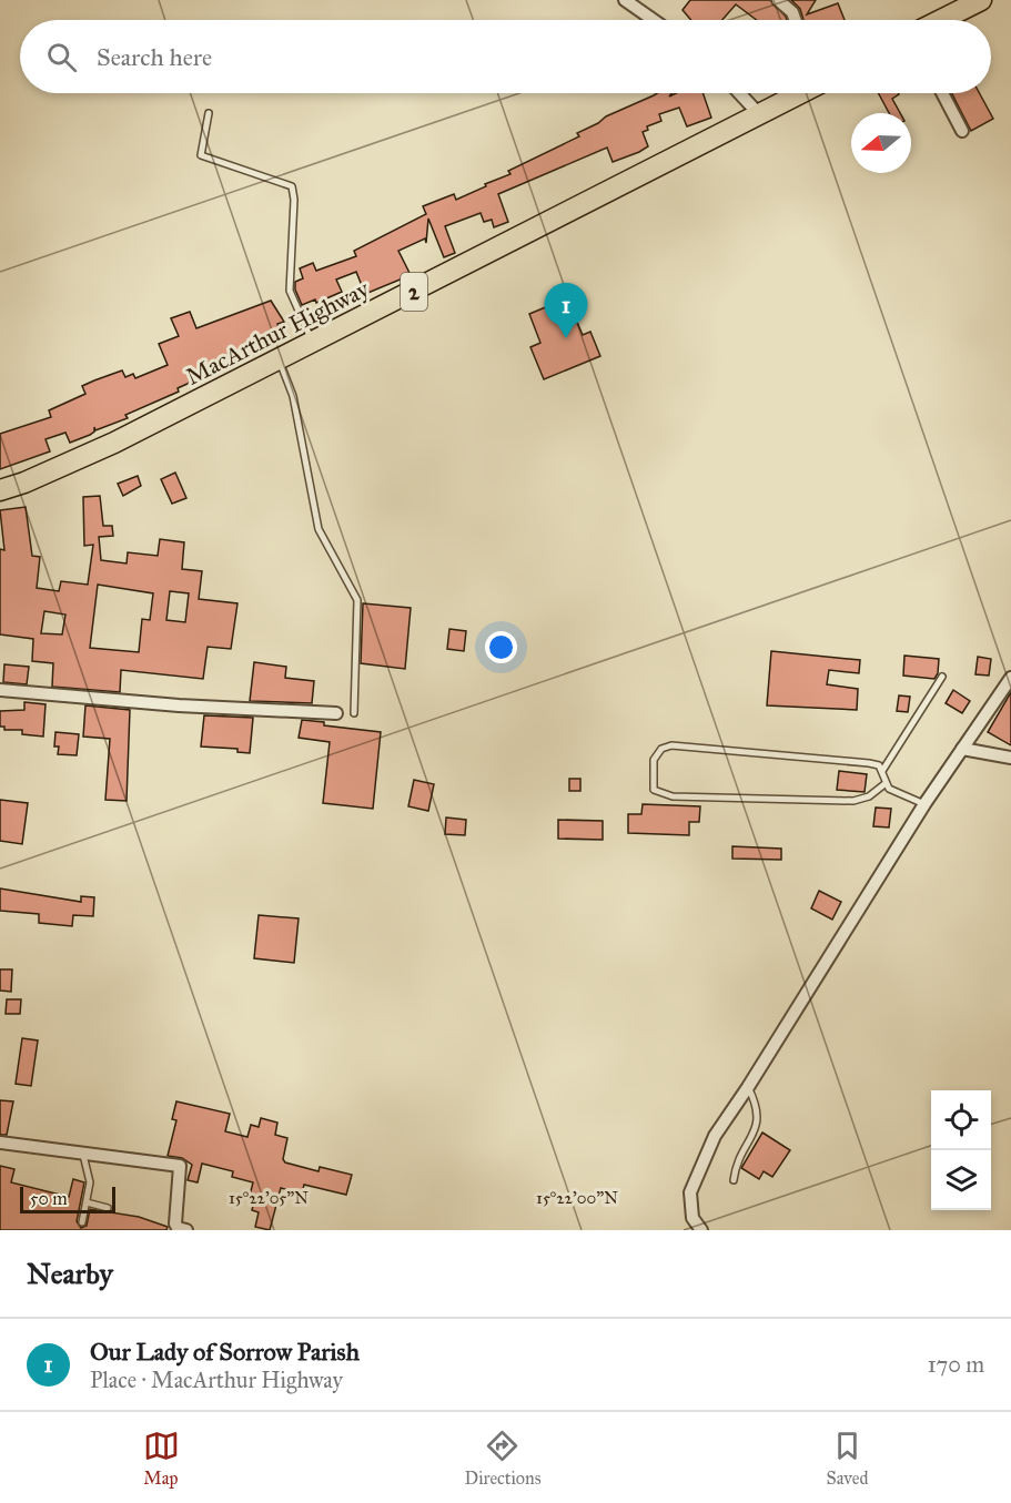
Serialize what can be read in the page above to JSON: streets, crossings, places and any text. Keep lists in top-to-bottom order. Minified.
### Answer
{"streets":{"highway":["2","MacArthur Highway"]},"scale_bar":"50 m","north":"left","page":{"search":"Search here","pins":"1","scale":"50 m","heading":"Nearby","list":[{"mark":"1","name":"Our Lady of Sorrow Parish","note":"Place · MacArthur Highway","value":"170 m"}],"nav":["Map","Directions","Saved"]},"coordinates":["15°22'05\"N","15°22'00\"N"]}
